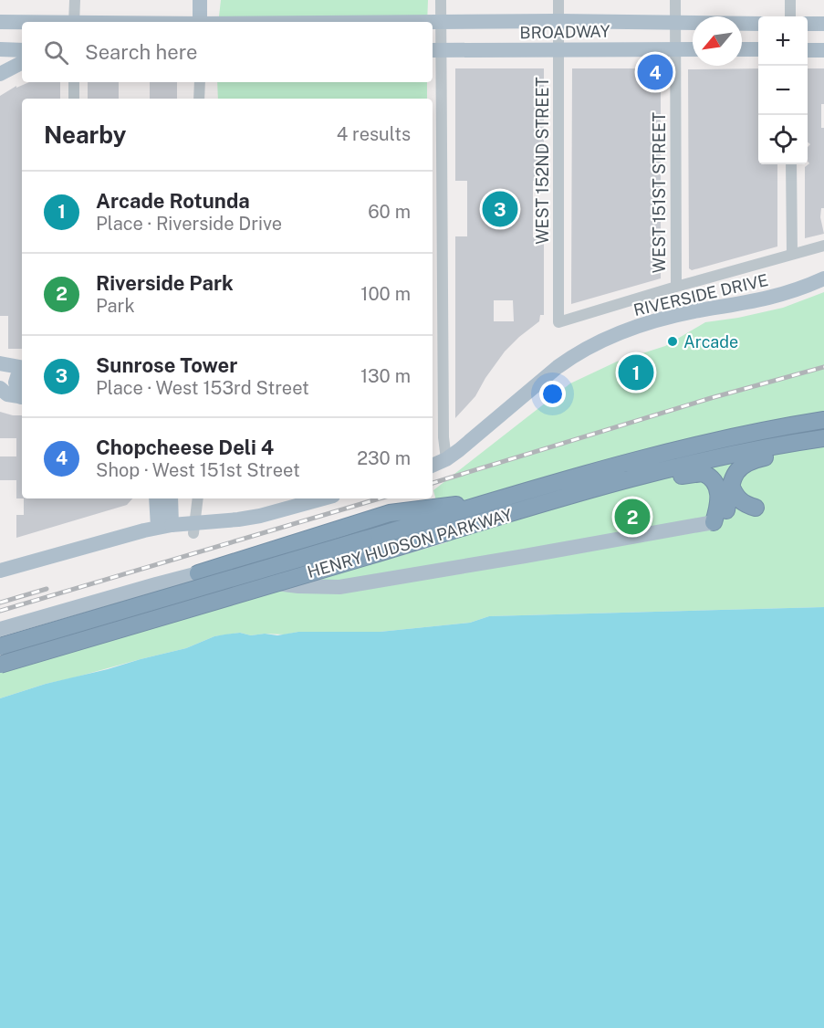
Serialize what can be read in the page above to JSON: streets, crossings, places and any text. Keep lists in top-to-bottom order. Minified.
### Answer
{"streets":{"highway":["HENRY HUDSON PARKWAY"],"main road":["BROADWAY","RIVERSIDE DRIVE"],"street":["WEST 152ND STREET","WEST 151ST STREET"]},"crossings":[["BROADWAY","WEST 152ND STREET"],["BROADWAY","WEST 151ST STREET"],["WEST 152ND STREET","RIVERSIDE DRIVE"],["WEST 151ST STREET","RIVERSIDE DRIVE"]],"places":["Arcade"],"north":"bottom left","page":{"map_buttons":["+","−"],"search":"Search here","pins":["4","3","1","2"],"heading":["Nearby","4 results"],"list":[{"mark":"1","name":"Arcade Rotunda","note":"Place · Riverside Drive","value":"60 m"},{"mark":"2","name":"Riverside Park","note":"Park","value":"100 m"},{"mark":"3","name":"Sunrose Tower","note":"Place · West 153rd Street","value":"130 m"},{"mark":"4","name":"Chopcheese Deli 4","note":"Shop · West 151st Street","value":"230 m"}]}}
